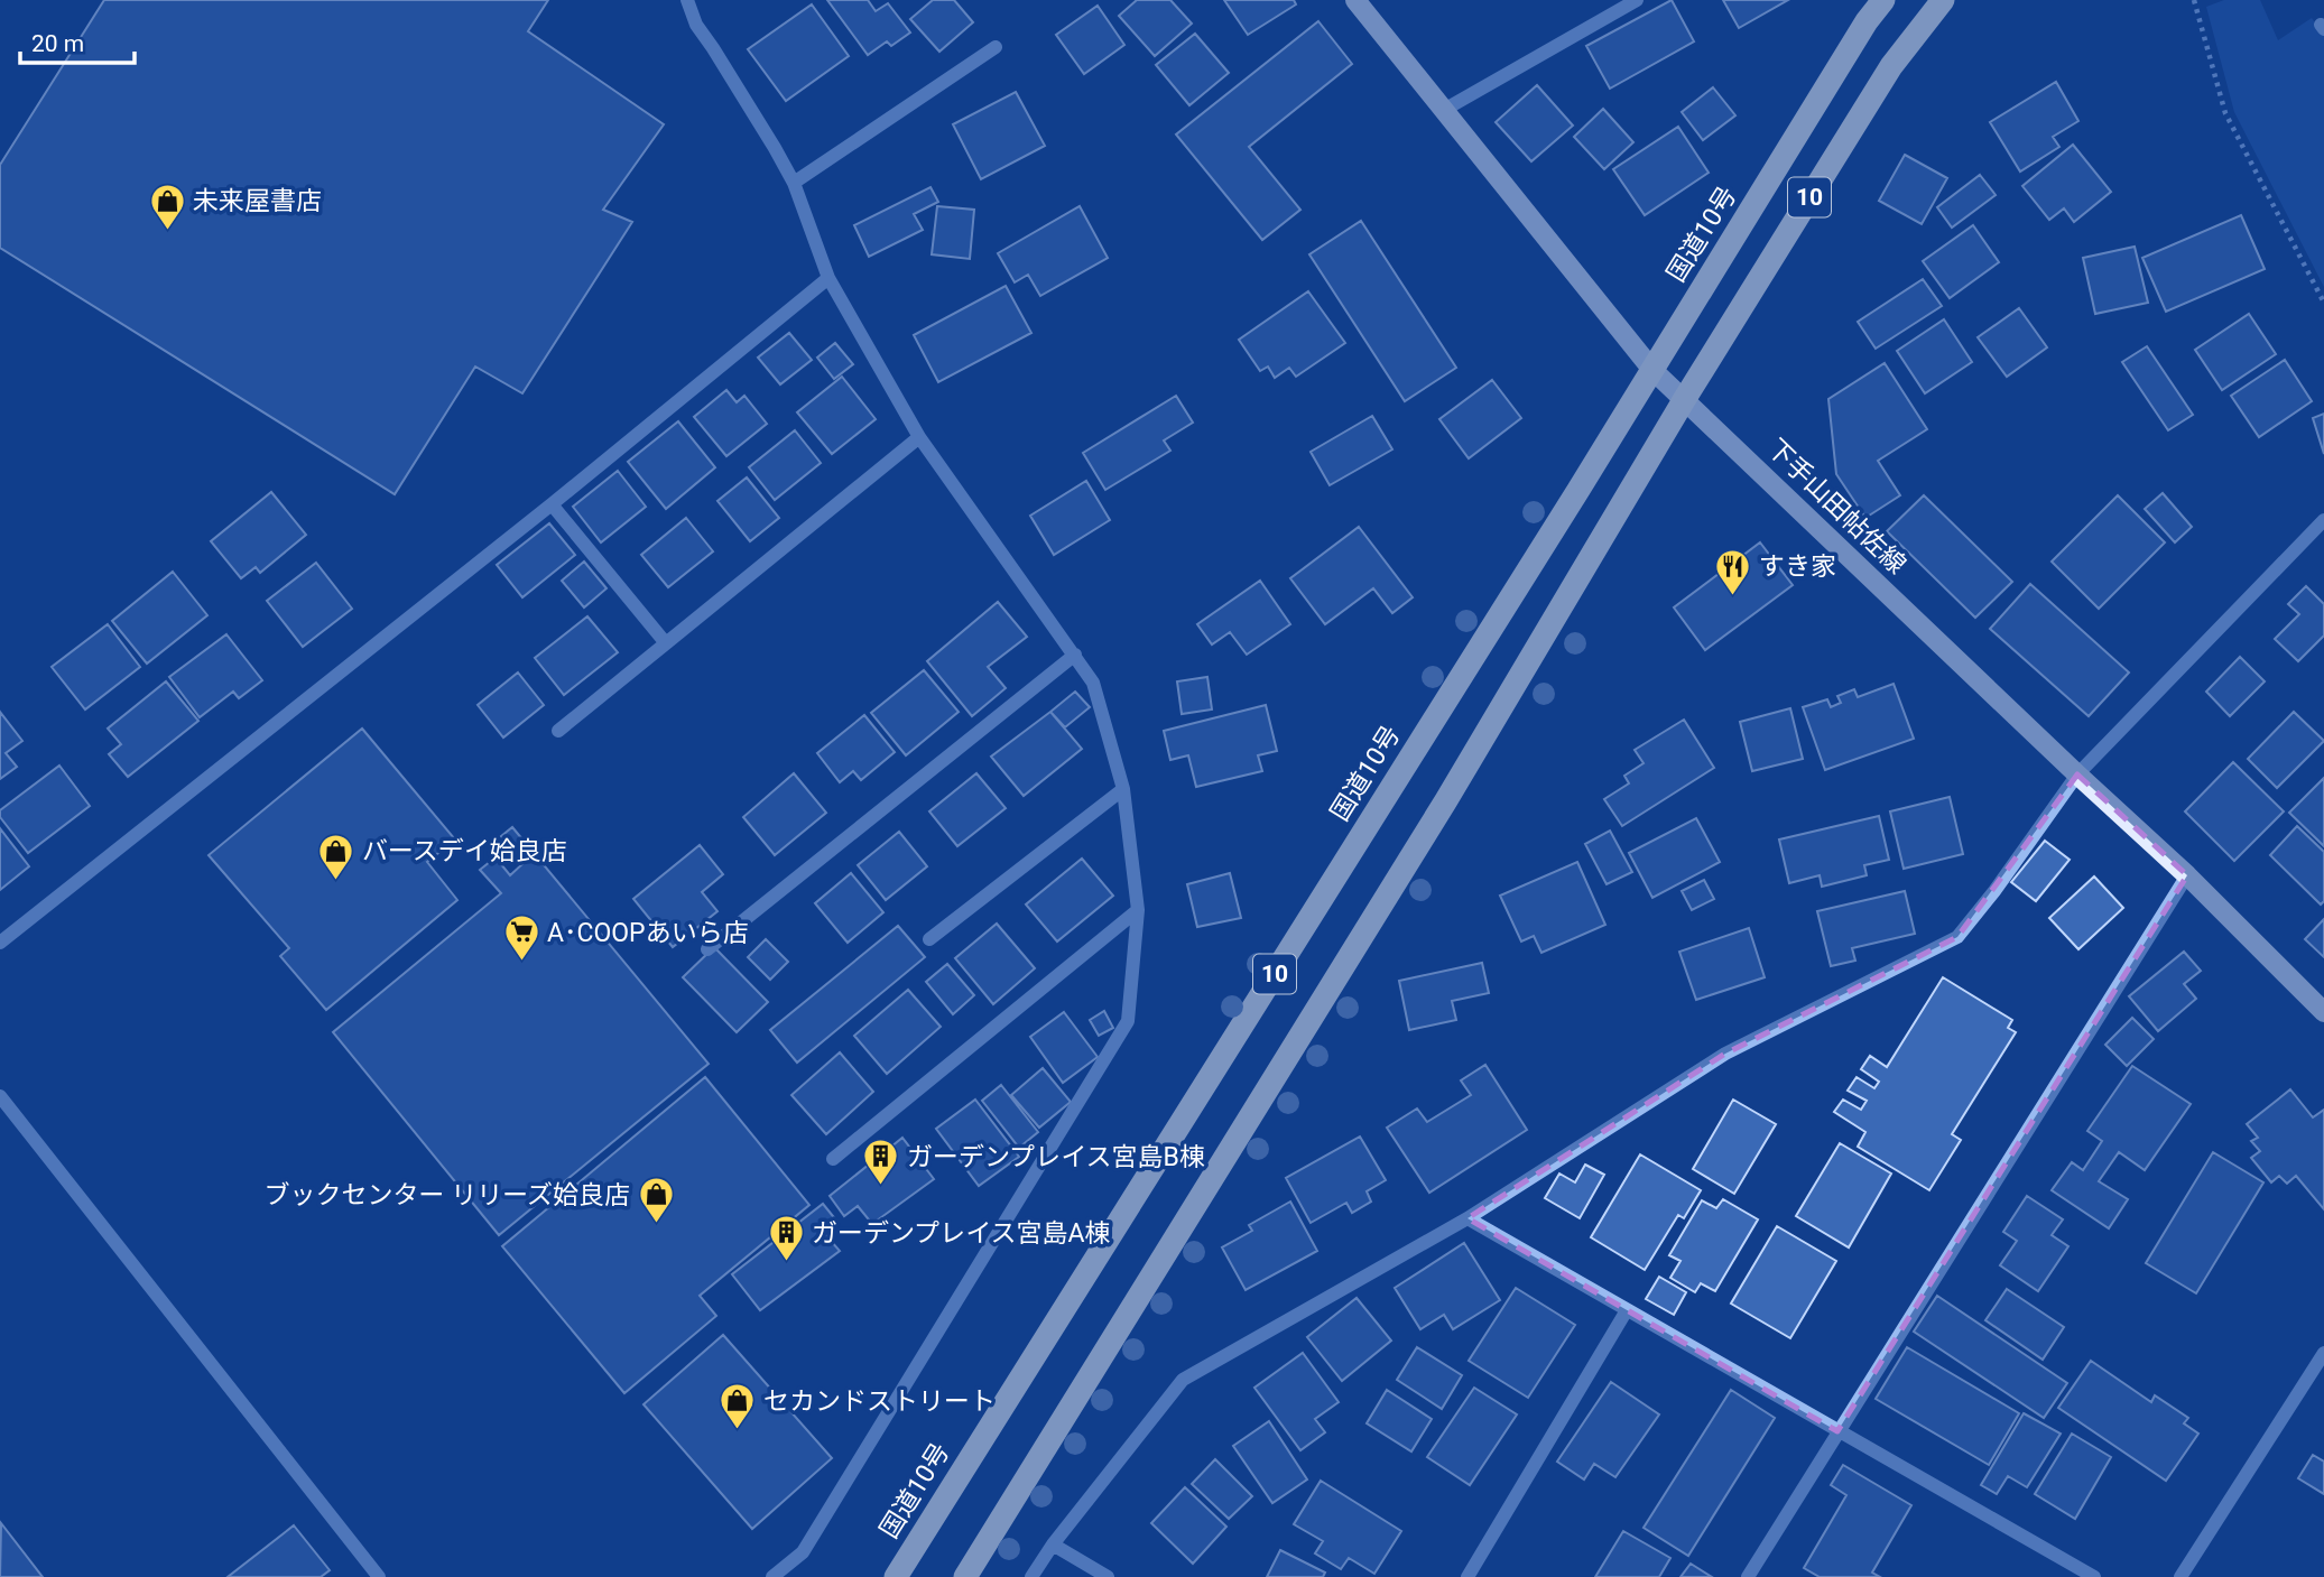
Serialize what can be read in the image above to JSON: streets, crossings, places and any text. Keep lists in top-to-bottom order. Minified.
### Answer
{"streets":{"highway":["10","国道10号"],"main road":["下手山田帖佐線"]},"crossings":[["10","下手山田帖佐線"],["国道10号","下手山田帖佐線"]],"places":{"shop":["未来屋書店","バースデイ姶良店","ブックセンター リリーズ姶良店","セカンドストリート"],"restaurant":["すき家"],"supermarket":["A･COOPあいら店"],"building":["ガーデンプレイス宮島B棟","ガーデンプレイス宮島A棟"]},"scale_bar":"20 m"}
